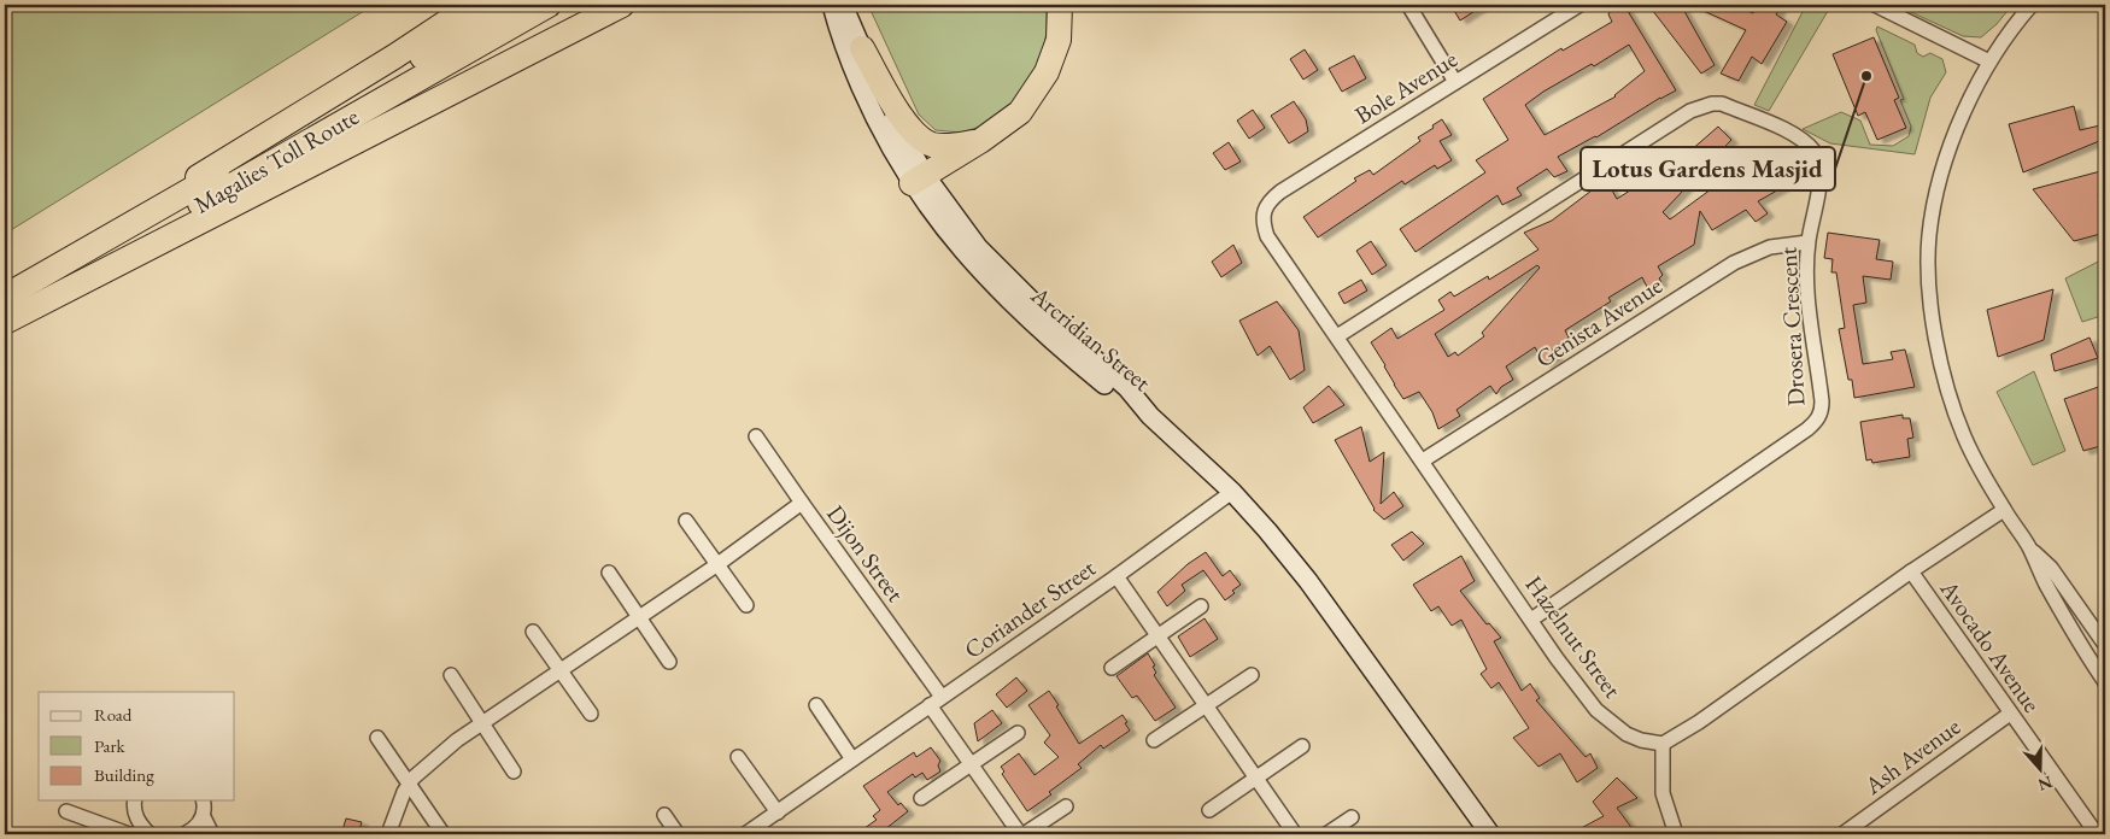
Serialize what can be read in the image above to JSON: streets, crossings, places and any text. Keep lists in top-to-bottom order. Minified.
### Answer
{"streets":{"highway":["Magalies Toll Route"],"street":["Bole Avenue","Genista Avenue","Drosera Crescent","Arcridian Street","Dijon Street","Coriander Street","Hazelnut Street","Avocado Avenue","Ash Avenue"]},"crossings":[["Bole Avenue","Hazelnut Street"],["Genista Avenue","Drosera Crescent"],["Genista Avenue","Hazelnut Street"],["Drosera Crescent","Hazelnut Street"],["Arcridian Street","Coriander Street"],["Dijon Street","Coriander Street"],["Avocado Avenue","Ash Avenue"]],"places":["Lotus Gardens Masjid"],"legend":["Road","Park","Building"],"north":"bottom"}
